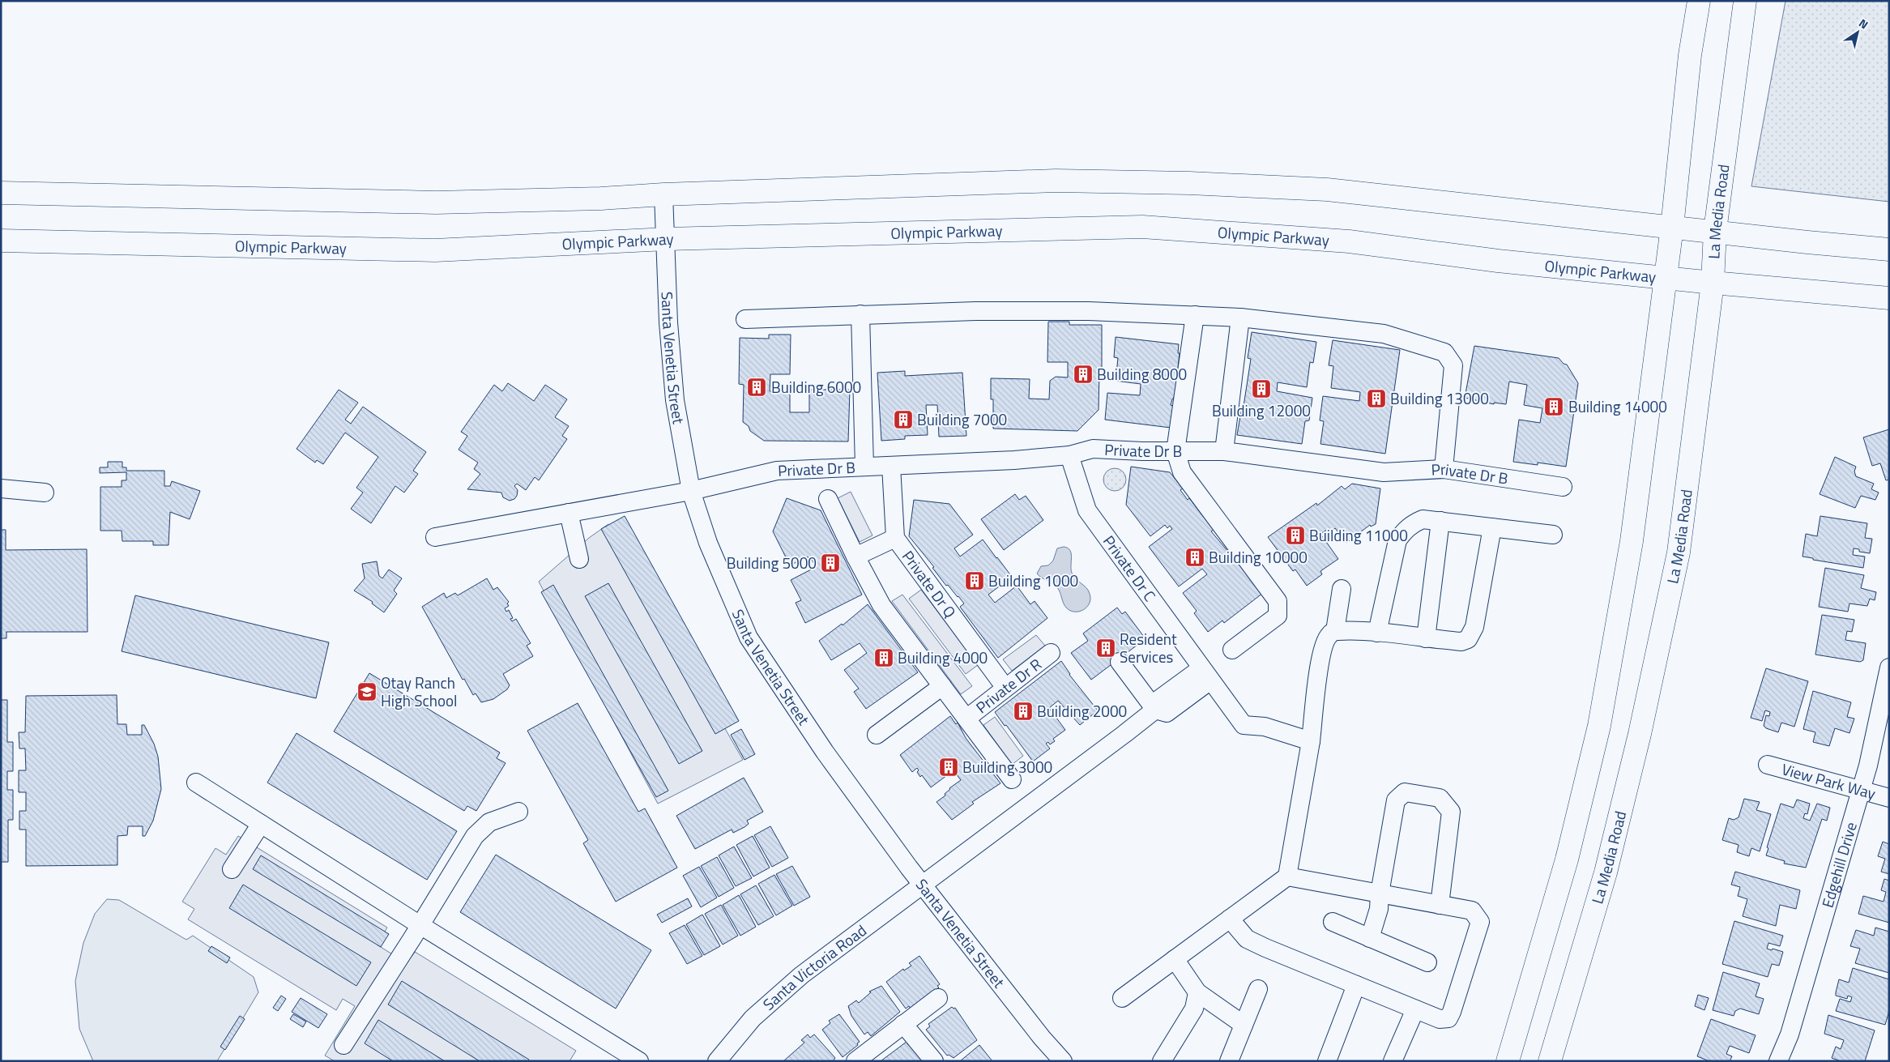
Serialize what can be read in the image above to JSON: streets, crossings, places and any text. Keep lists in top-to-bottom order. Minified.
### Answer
{"streets":{"main road":["La Media Road","Olympic Parkway"],"street":["Santa Venetia Street","Private Dr B","Private Dr C","Private Dr Q","Private Dr R","View Park Way","Edgehill Drive","Santa Victoria Road"]},"crossings":[["La Media Road","Olympic Parkway"],["Olympic Parkway","Santa Venetia Street"],["Santa Venetia Street","Private Dr B"],["Santa Venetia Street","Santa Victoria Road"],["Private Dr B","Private Dr C"],["Private Dr B","Private Dr Q"],["Private Dr C","Santa Victoria Road"],["Private Dr Q","Private Dr R"],["View Park Way","Edgehill Drive"]],"places":{"building":["Building 8000","Building 6000","Building 12000","Building 13000","Building 14000","Building 7000","Building 11000","Building 10000","Building 5000","Building 1000","Resident Services","Building 4000","Building 2000","Building 3000"],"school or university":["Otay Ranch High School"]},"north":"top right"}
